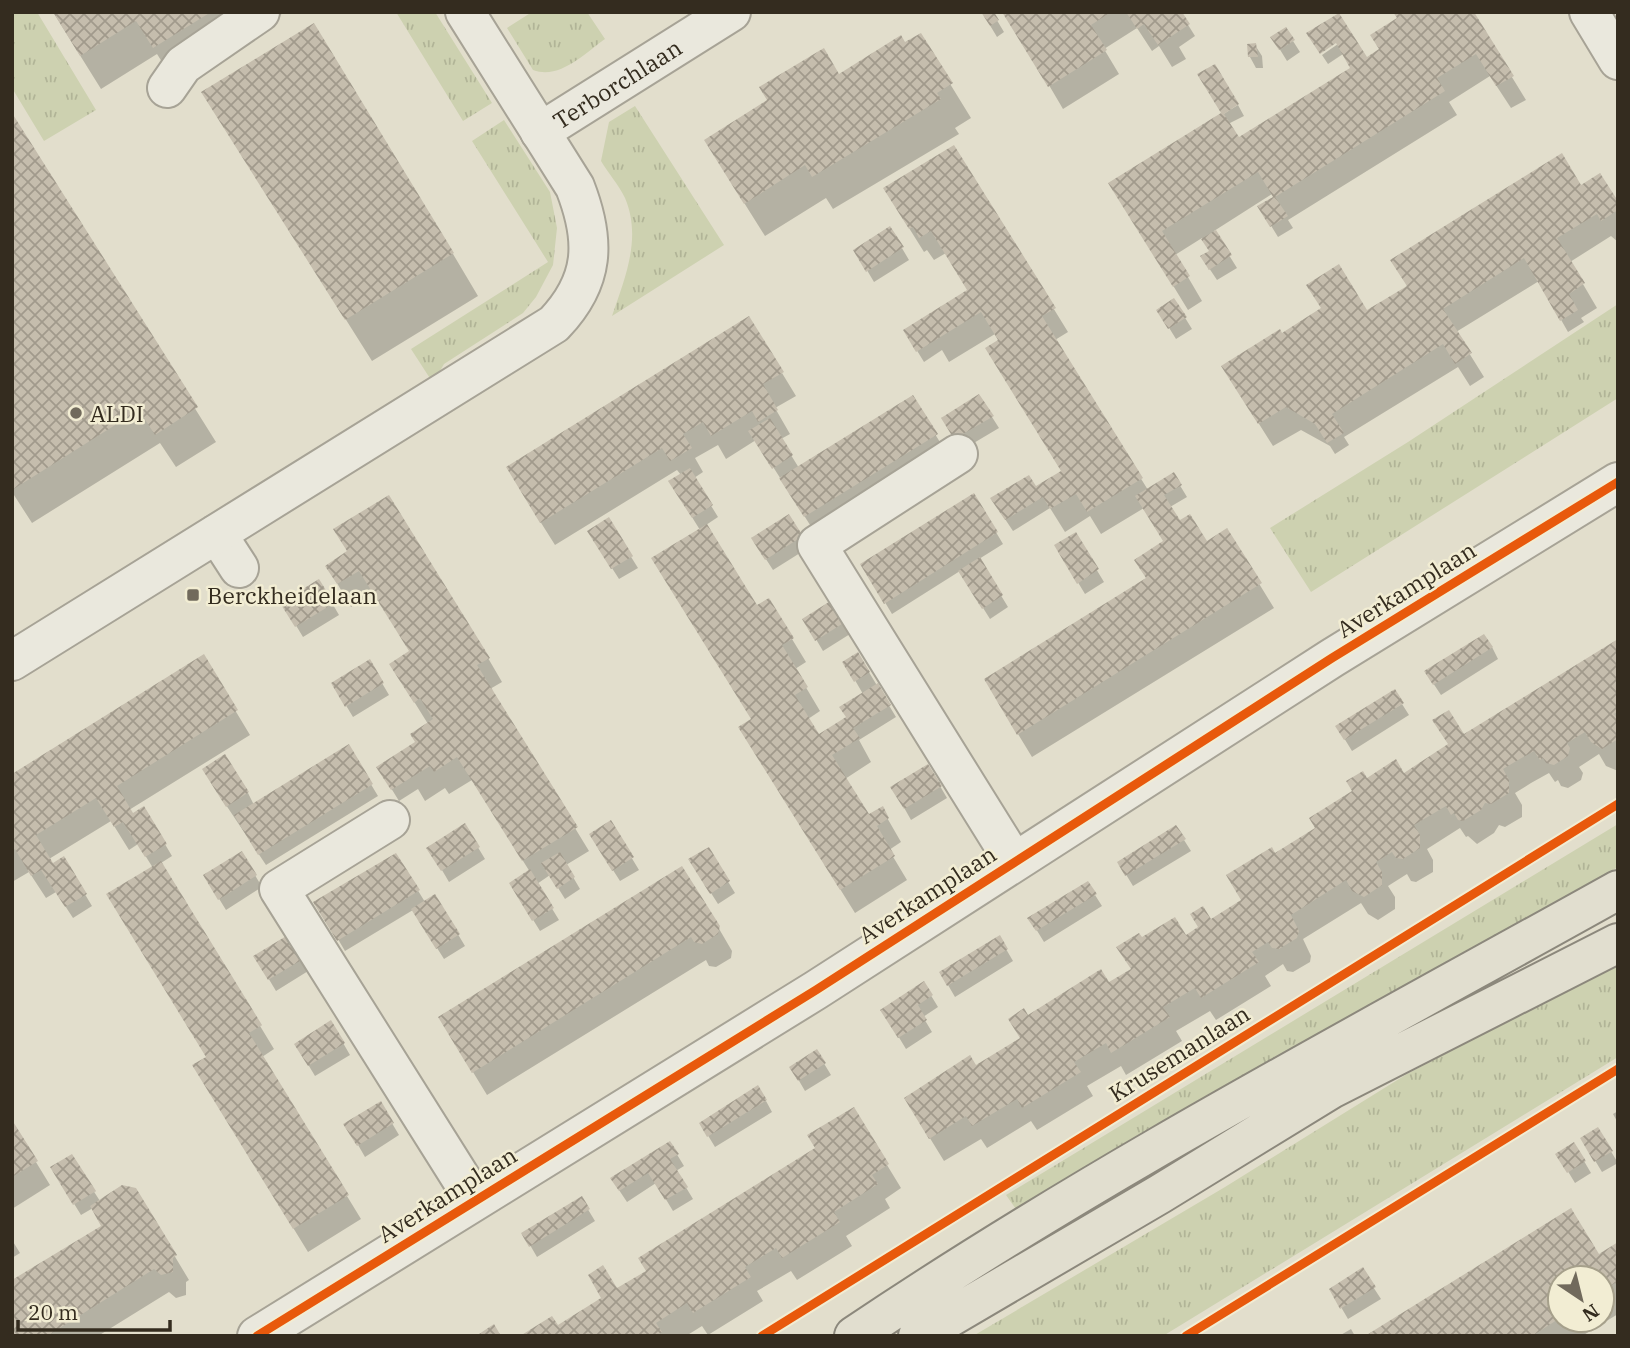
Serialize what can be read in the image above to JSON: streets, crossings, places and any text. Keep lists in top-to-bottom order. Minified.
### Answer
{"streets":{"street":["Terborchlaan","Averkamplaan"],"cycle path":["Krusemanlaan"]},"places":{"other":["ALDI"],"transit":["Berckheidelaan"]},"scale_bar":"20 m","north":"bottom right"}
